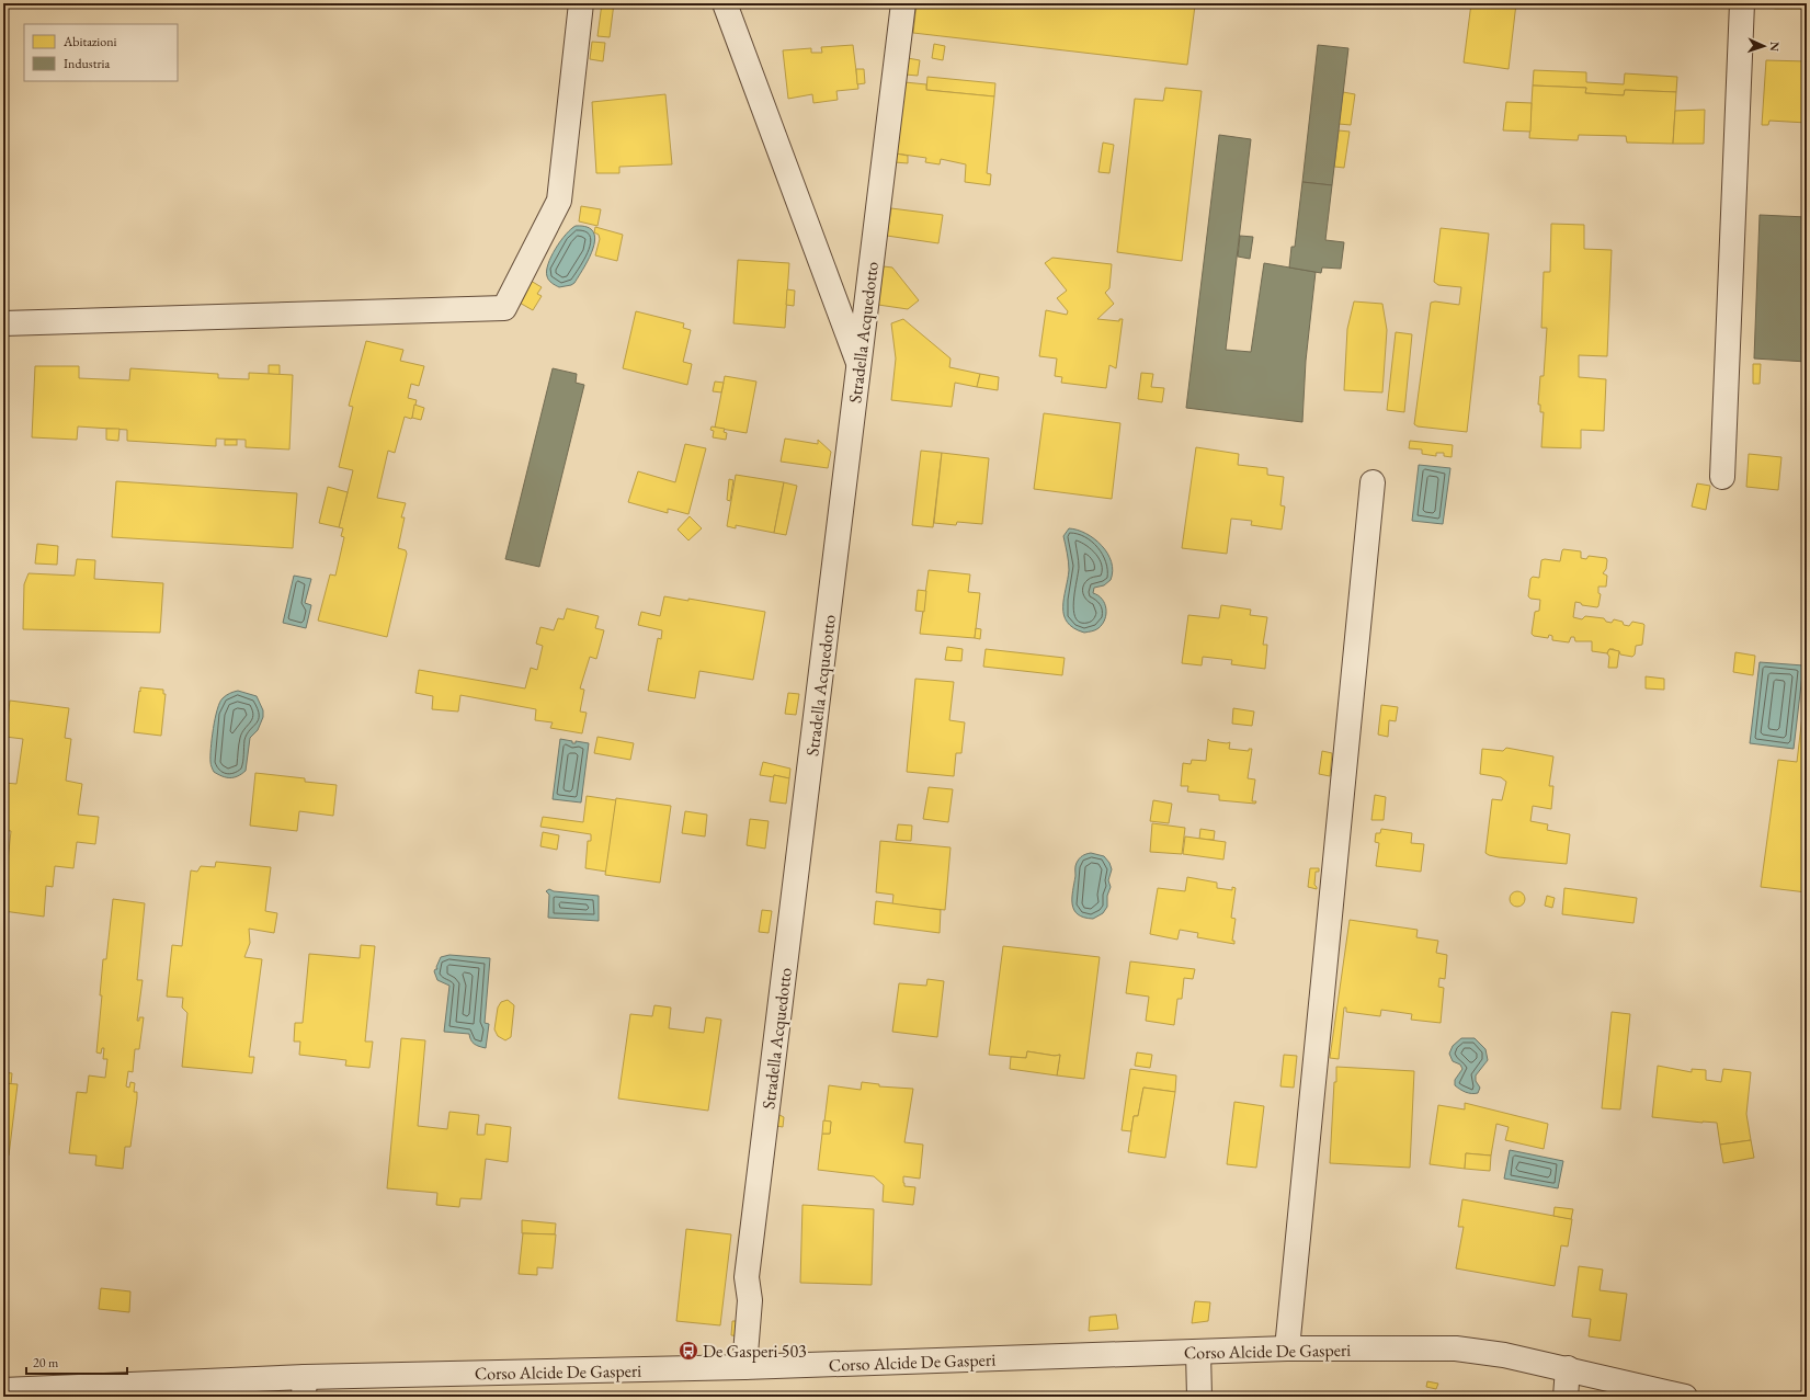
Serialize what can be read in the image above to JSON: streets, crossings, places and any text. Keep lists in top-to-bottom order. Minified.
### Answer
{"streets":{"street":["Stradella Acquedotto","Corso Alcide De Gasperi"]},"crossings":[["Stradella Acquedotto","Corso Alcide De Gasperi"]],"places":{"bus stop":["De Gasperi 503"]},"legend":["Abitazioni","Industria"],"scale_bar":"20 m","north":"right"}
